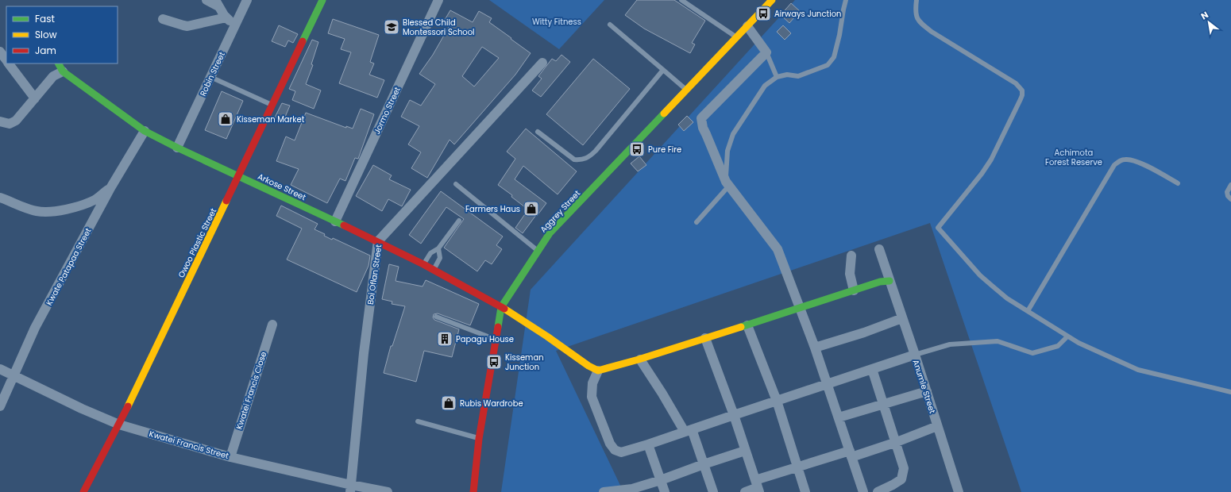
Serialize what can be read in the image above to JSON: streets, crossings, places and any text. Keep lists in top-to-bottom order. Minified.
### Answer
{"streets":{"street":["Robin Street","Jormo Street","Arkose Street","Aggrey Street","Owoo Plastic Street","Kwate Patapaa Street","Boi Oflan Street","Anumle Street","Kwatei Francis Close","Kwatei Francis Street"]},"crossings":[["Robin Street","Arkose Street"],["Jormo Street","Arkose Street"],["Arkose Street","Aggrey Street"],["Arkose Street","Owoo Plastic Street"],["Arkose Street","Kwate Patapaa Street"],["Arkose Street","Boi Oflan Street"],["Owoo Plastic Street","Kwatei Francis Street"],["Kwate Patapaa Street","Kwatei Francis Street"],["Boi Oflan Street","Kwatei Francis Street"],["Kwatei Francis Close","Kwatei Francis Street"]],"parks":["Witty Fitness","Achimota Forest Reserve"],"places":{"bus stop":["Airways Junction","Pure Fire","Kisseman Junction"],"school or university":["Blessed Child Montessori School"],"shop":["Kisseman Market","Farmers Haus","Rubis Wardrobe"],"building":["Papagu House"]},"legend":["Fast","Slow","Jam"],"north":"top left"}
